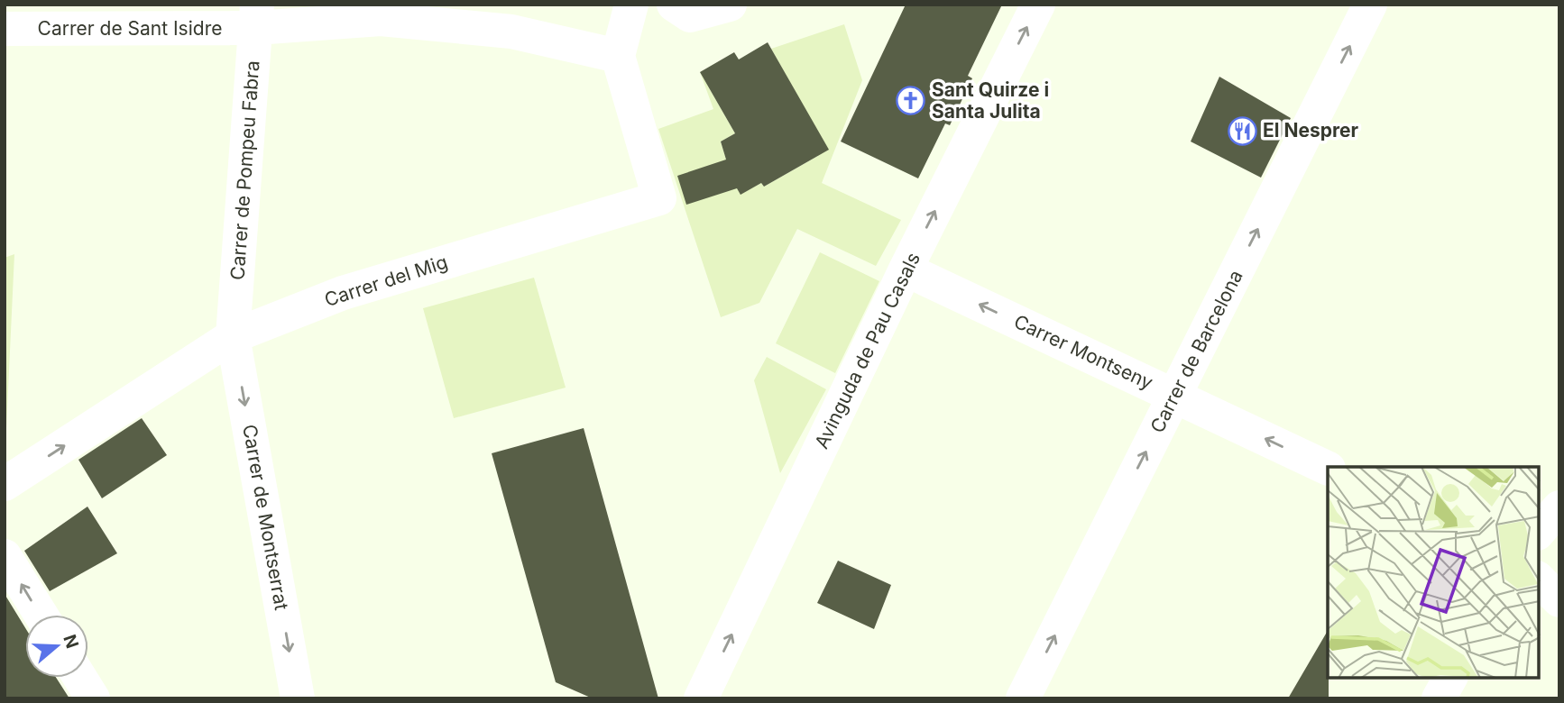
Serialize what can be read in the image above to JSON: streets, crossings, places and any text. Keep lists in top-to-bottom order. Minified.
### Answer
{"streets":{"street":["Carrer de Sant Isidre","Carrer de Pompeu Fabra","Carrer del Mig","Avinguda de Pau Casals","Carrer de Barcelona","Carrer Montseny","Carrer de Montserrat"]},"crossings":[["Carrer de Sant Isidre","Carrer de Pompeu Fabra"],["Carrer de Sant Isidre","Carrer del Mig"],["Carrer de Pompeu Fabra","Carrer del Mig"],["Carrer de Pompeu Fabra","Carrer de Montserrat"],["Carrer del Mig","Carrer de Montserrat"],["Avinguda de Pau Casals","Carrer Montseny"],["Carrer de Barcelona","Carrer Montseny"]],"one_way":["Avinguda de Pau Casals","Carrer de Barcelona","Carrer Montseny","Carrer de Montserrat"],"places":{"church":["Sant Quirze i Santa Julita"],"restaurant":["El Nesprer"]},"north":"right"}
